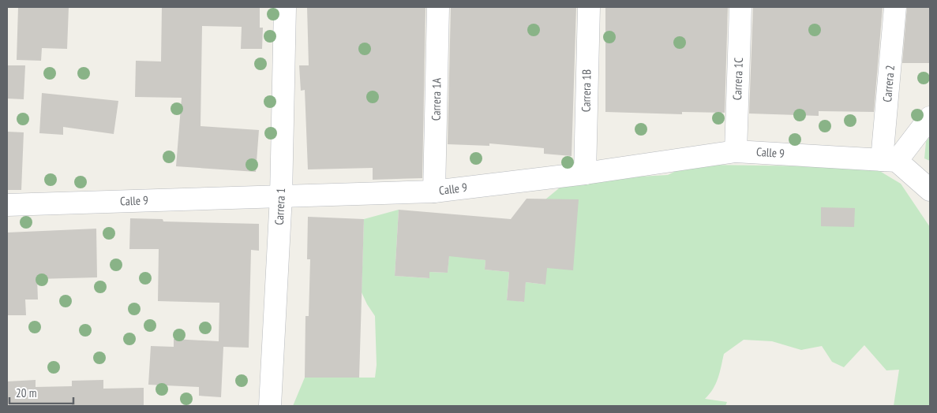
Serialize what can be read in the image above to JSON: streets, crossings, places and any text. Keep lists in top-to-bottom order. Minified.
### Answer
{"streets":{"street":["Carrera 1C","Carrera 2","Carrera 1B","Carrera 1A","Calle 9","Carrera 1"]},"crossings":[["Carrera 1C","Calle 9"],["Carrera 2","Calle 9"],["Carrera 1B","Calle 9"],["Carrera 1A","Calle 9"],["Calle 9","Carrera 1"]],"scale_bar":"20 m"}
